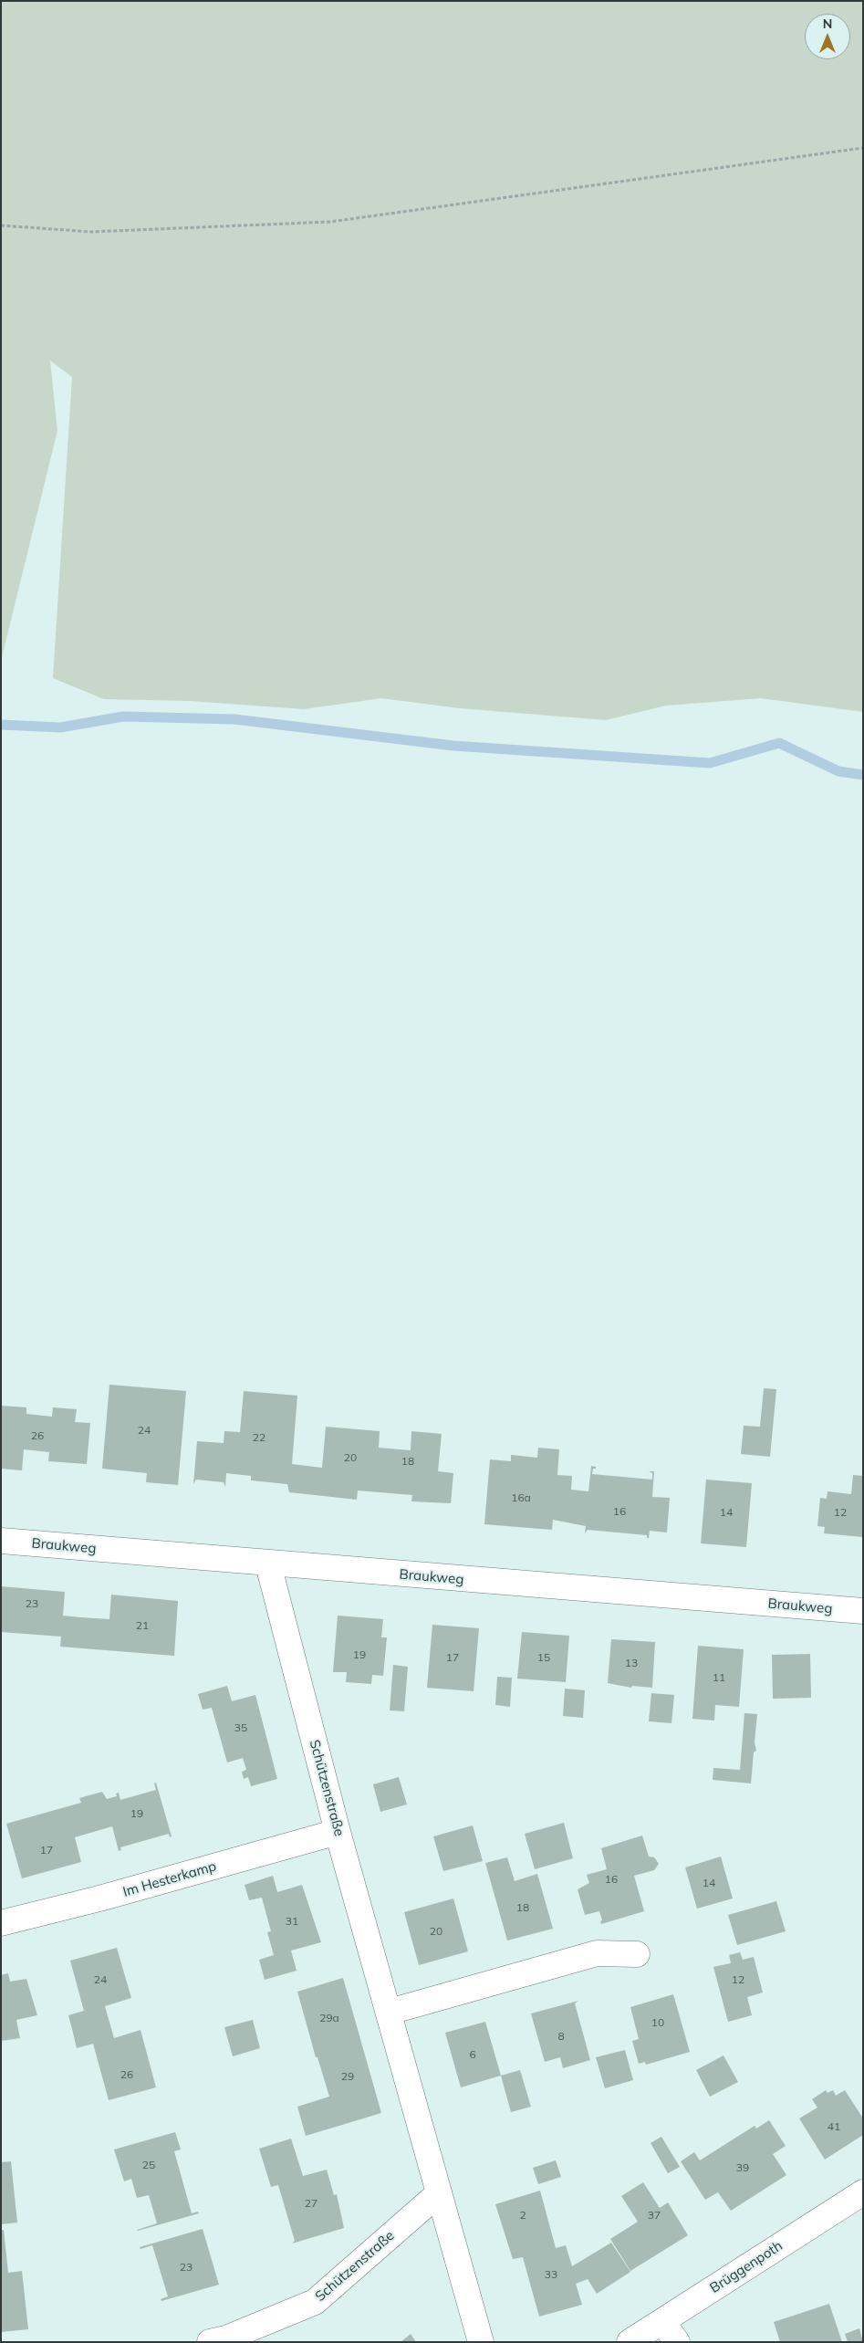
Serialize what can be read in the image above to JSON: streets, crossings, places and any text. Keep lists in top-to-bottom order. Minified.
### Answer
{"streets":{"street":["Braukweg","Schützenstraße","Im Hesterkamp","Brüggenpoth"]},"crossings":[["Braukweg","Schützenstraße"],["Schützenstraße","Im Hesterkamp"]],"house_numbers":["24","26","22","20","18","16a","16","14","12","23","21","19","17","15","13","11","35","19","17","16","14","18","31","20","24","12","29a","10","8","6","26","29","41","25","39","27","2","37","23","33"],"north":"top"}
